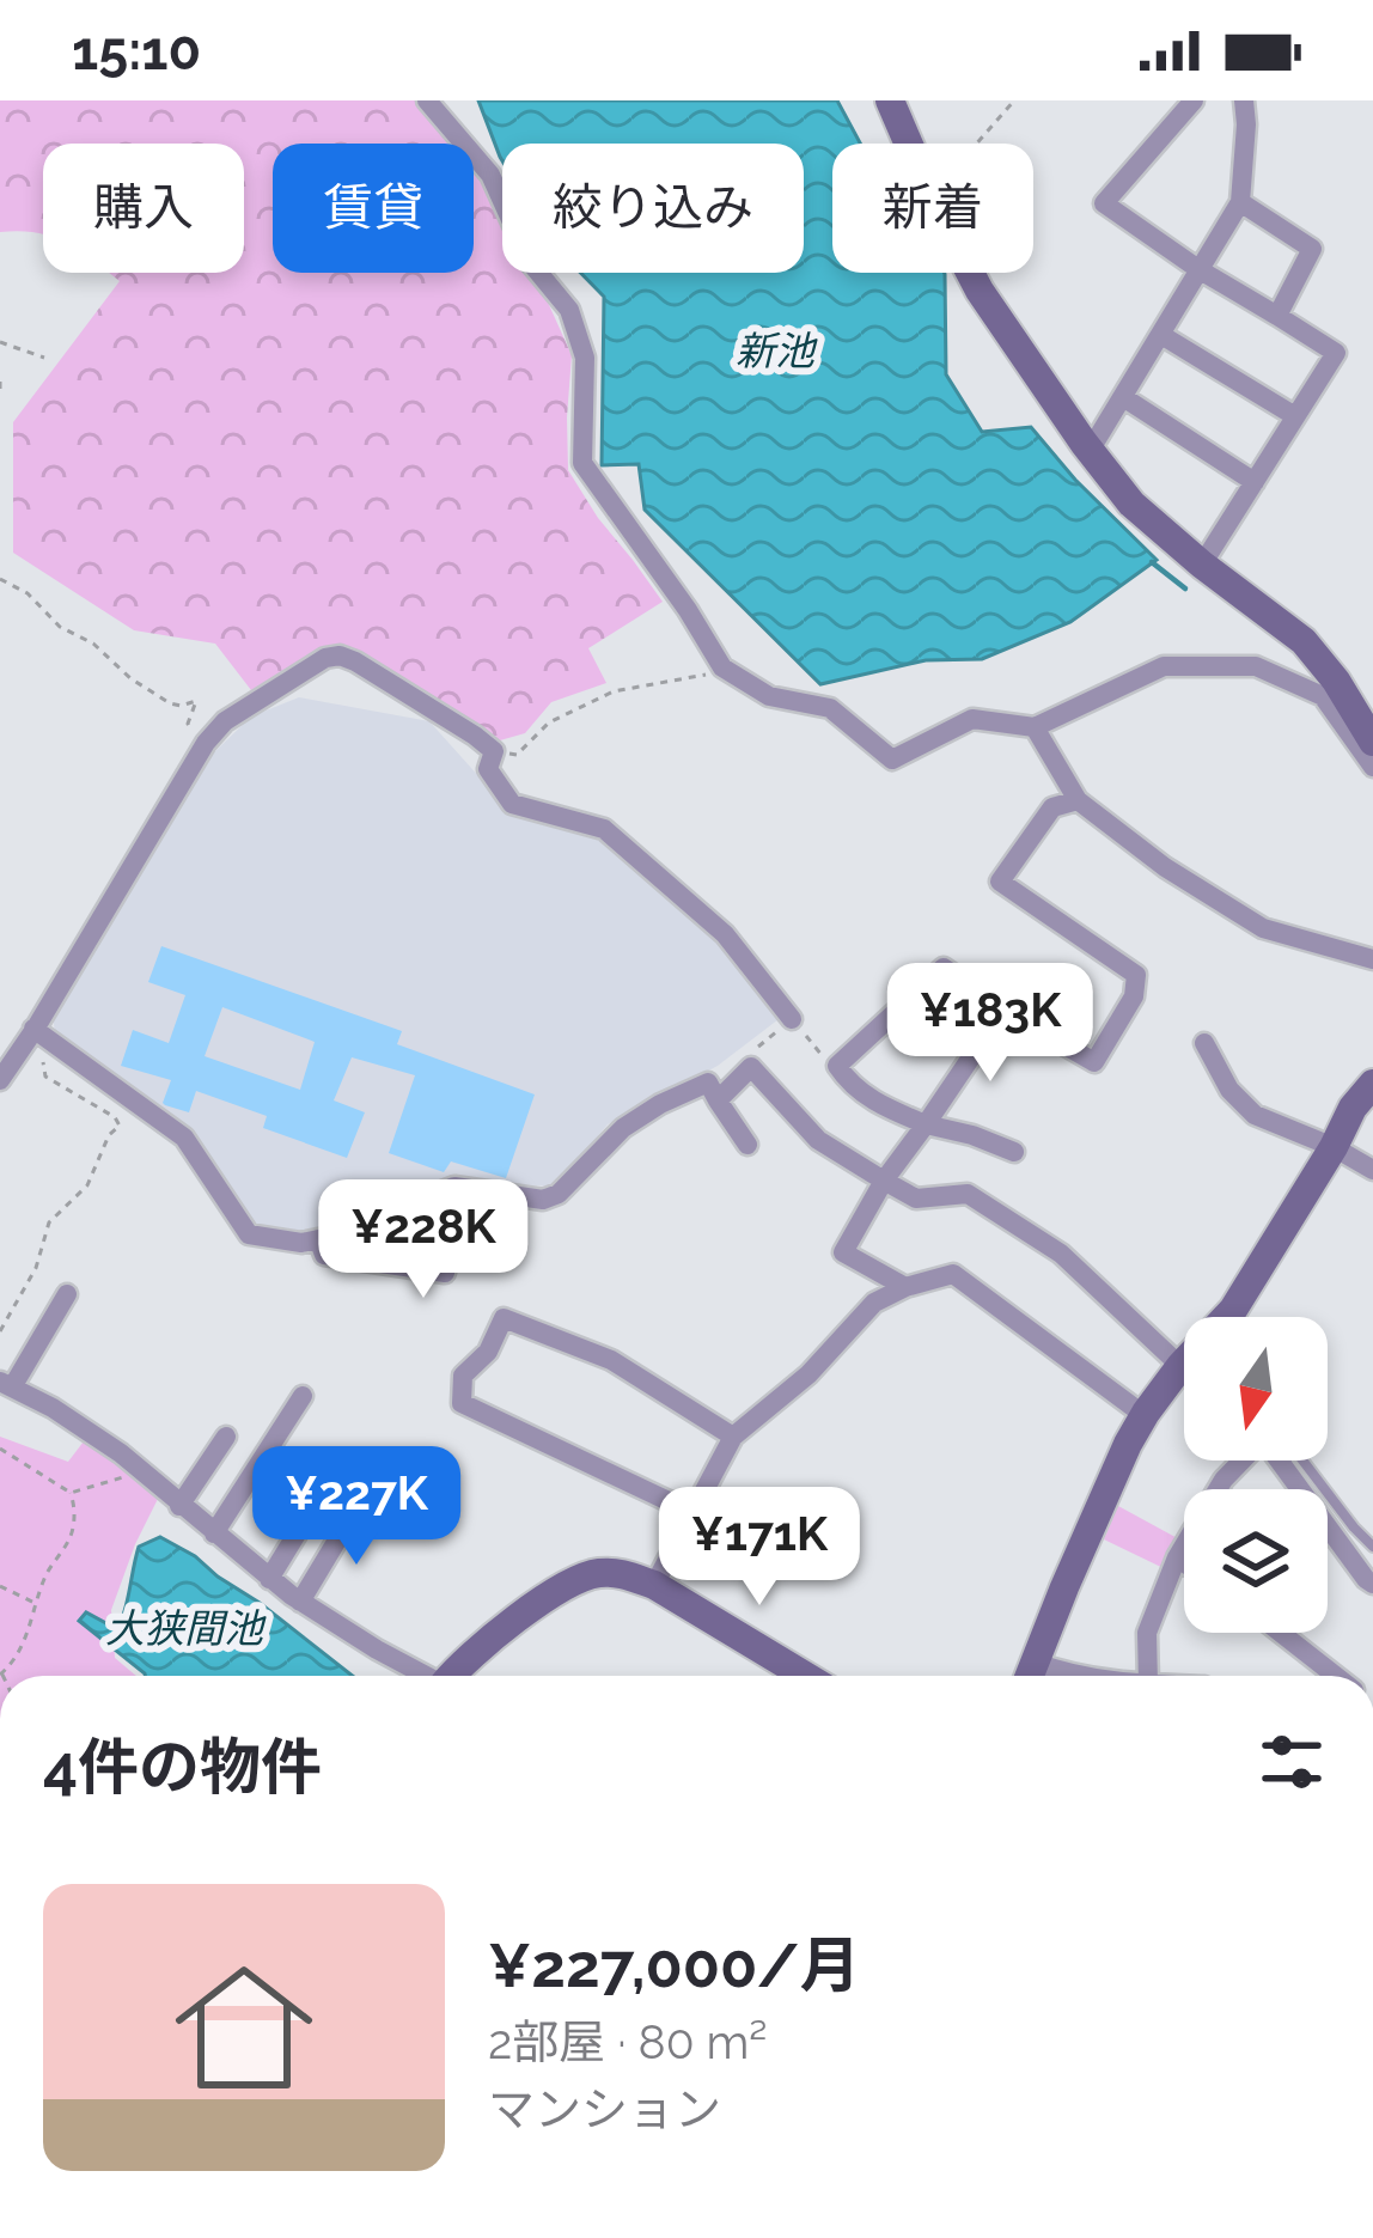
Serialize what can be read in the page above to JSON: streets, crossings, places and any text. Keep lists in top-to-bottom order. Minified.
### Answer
{"water":["新池","大狭間池"],"north":"bottom","page":{"status":"15:10","chip":["購入","賃貸","絞り込み","新着"],"price":["¥183K","¥228K","¥227K","¥171K"],"heading":"4件の物件","list":[{"name":"¥227,000/月","note":"2部屋 · 80 m² · マンション"}]}}
